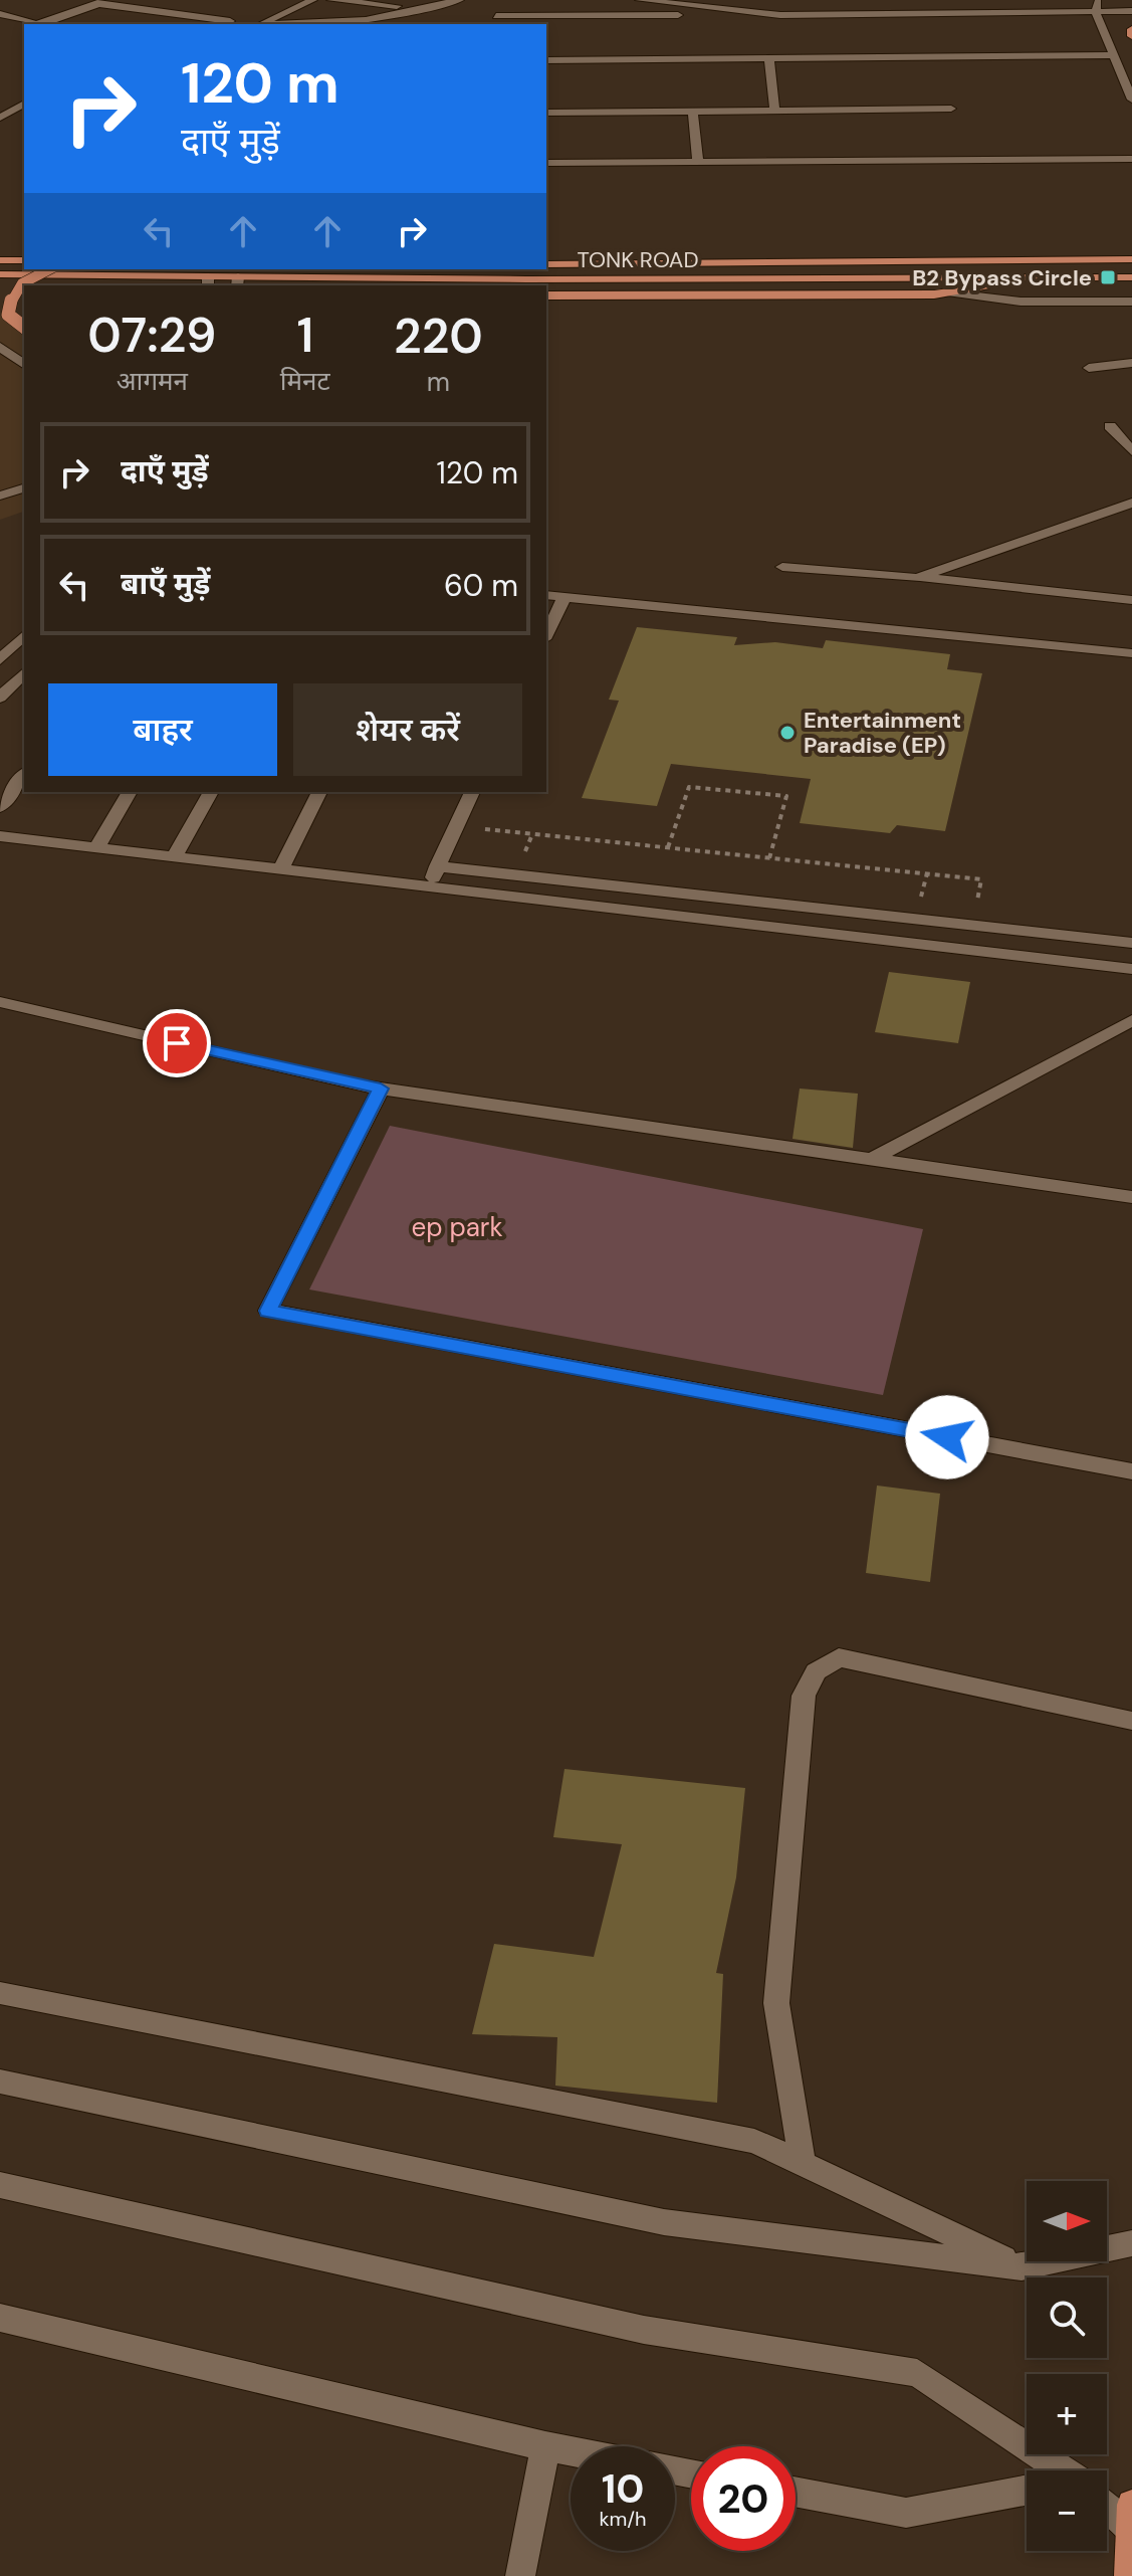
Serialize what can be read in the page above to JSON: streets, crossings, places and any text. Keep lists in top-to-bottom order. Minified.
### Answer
{"streets":{"main road":["TONK ROAD"]},"parks":["ep park"],"places":{"transit":["B2 Bypass Circle"],"other":["Entertainment Paradise (EP)"]},"north":"right","page":{"turn":["120 m","दाएँ मुड़ें"],"eta":["07:29","आगमन","1","मिनट","220","m"],"list":[{"name":"दाएँ मुड़ें","value":"120 m"},{"name":"बाएँ मुड़ें","value":"60 m"}],"buttons":["बाहर","शेयर करें"],"map_buttons":["+","−"],"speed":"10 km/h","limit":"20"}}
